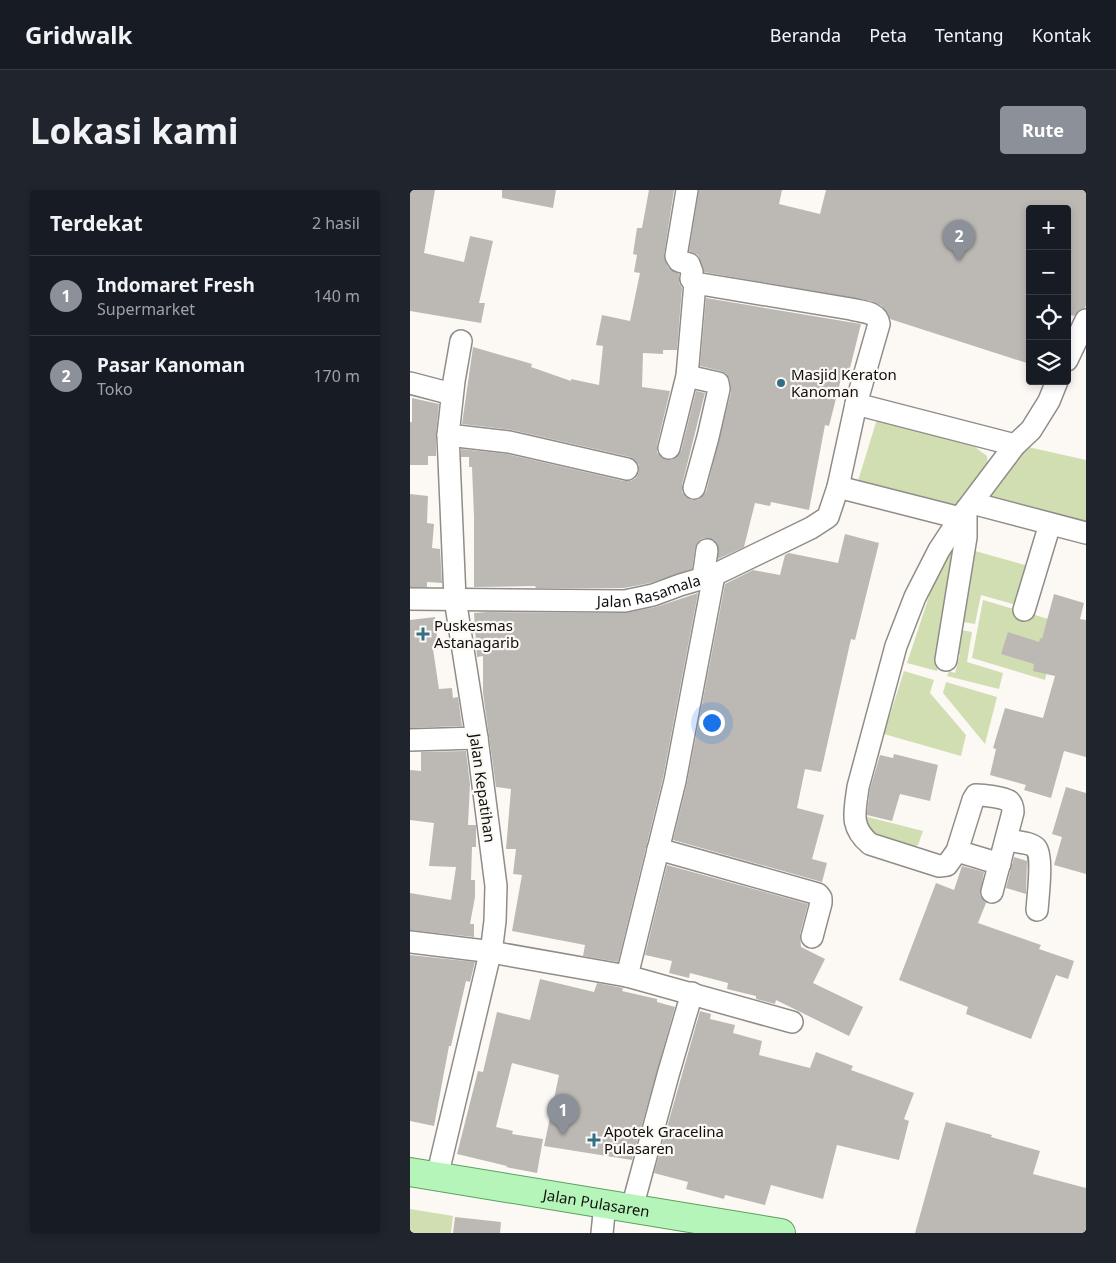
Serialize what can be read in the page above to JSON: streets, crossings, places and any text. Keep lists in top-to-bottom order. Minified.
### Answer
{"streets":{"main road":["Jalan Pulasaren"],"street":["Jalan Rasamala","Jalan Kepatihan"]},"crossings":[["Jalan Rasamala","Jalan Kepatihan"],["Jalan Kepatihan","Jalan Pulasaren"]],"places":{"other":["Masjid Keraton Kanoman"],"health":["Puskesmas Astanagarib","Apotek Gracelina Pulasaren"]},"page":{"header":"Gridwalk","nav":["Beranda","Peta","Tentang","Kontak"],"buttons":"Rute","title":"Lokasi kami","heading":["Terdekat","2 hasil"],"map_buttons":["+","−"],"pins":["2","1"],"list":[{"mark":"1","name":"Indomaret Fresh","note":"Supermarket","value":"140 m"},{"mark":"2","name":"Pasar Kanoman","note":"Toko","value":"170 m"}]}}
